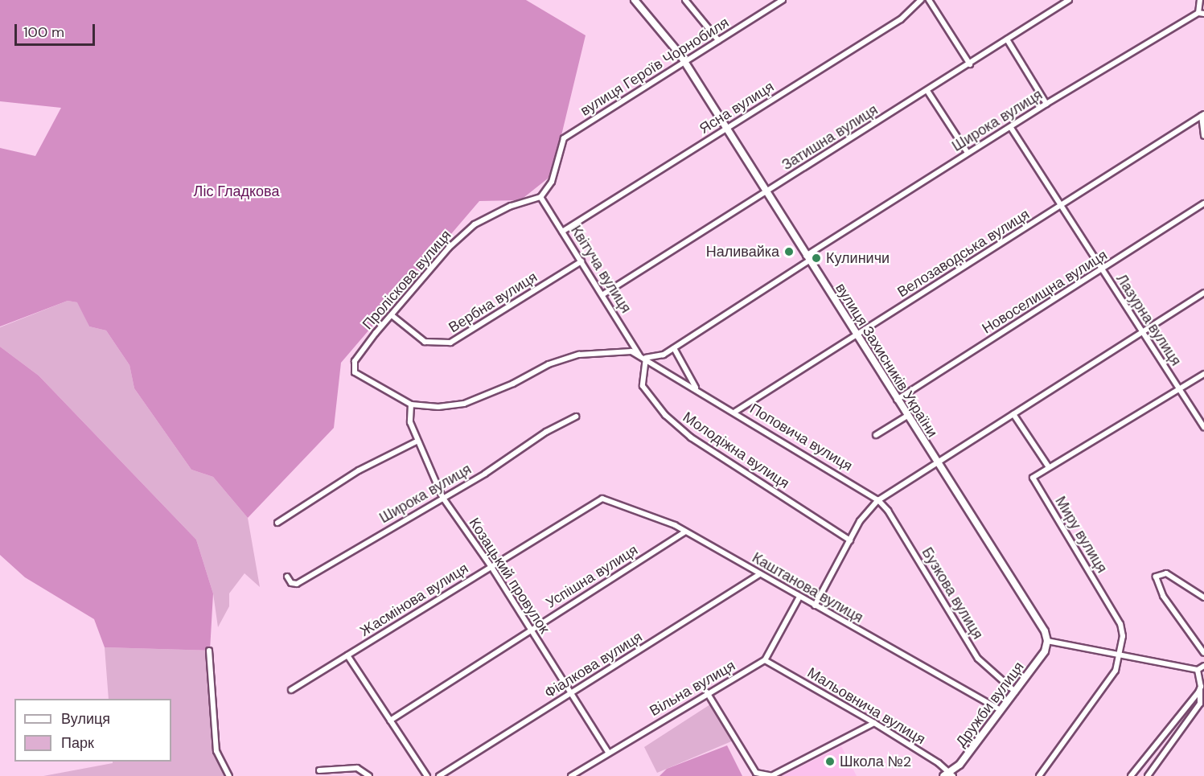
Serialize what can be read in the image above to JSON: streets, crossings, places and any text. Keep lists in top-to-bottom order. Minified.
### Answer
{"streets":{"street":["вулиця Героїв Чорнобиля","Ясна вулиця","Широка вулиця","Затишна вулиця","Велозаводська вулиця","Квітуча вулиця","Проліскова вулиця","Новоселищна вулиця","Вербна вулиця","Лазурна вулиця","вулиця Захисників України","Поповича вулиця","Молодіжна вулиця","Миру вулиця","Козацький провулок","Успішна вулиця","Каштанова вулиця","Бузкова вулиця","Жасмінова вулиця","Фіалкова вулиця","Вільна вулиця","Дружби вулиця","Мальовнича вулиця"]},"crossings":[["вулиця Героїв Чорнобиля","Квітуча вулиця"],["вулиця Героїв Чорнобиля","Проліскова вулиця"],["вулиця Героїв Чорнобиля","вулиця Захисників України"],["Ясна вулиця","Квітуча вулиця"],["Ясна вулиця","вулиця Захисників України"],["Широка вулиця","Лазурна вулиця"],["Широка вулиця","вулиця Захисників України"],["Широка вулиця","Поповича вулиця"],["Широка вулиця","Молодіжна вулиця"],["Широка вулиця","Козацький провулок"],["Затишна вулиця","Квітуча вулиця"],["Затишна вулиця","вулиця Захисників України"],["Велозаводська вулиця","Лазурна вулиця"],["Велозаводська вулиця","вулиця Захисників України"],["Велозаводська вулиця","Поповича вулиця"],["Квітуча вулиця","Проліскова вулиця"],["Квітуча вулиця","Вербна вулиця"],["Квітуча вулиця","Поповича вулиця"],["Проліскова вулиця","Вербна вулиця"],["Проліскова вулиця","Поповича вулиця"],["Новоселищна вулиця","Лазурна вулиця"],["Новоселищна вулиця","вулиця Захисників України"],["Лазурна вулиця","Миру вулиця"],["вулиця Захисників України","Дружби вулиця"],["Поповича вулиця","Молодіжна вулиця"],["Поповича вулиця","Козацький провулок"],["Поповича вулиця","Бузкова вулиця"],["Козацький провулок","Успішна вулиця"],["Козацький провулок","Жасмінова вулиця"],["Козацький провулок","Фіалкова вулиця"],["Козацький провулок","Вільна вулиця"],["Успішна вулиця","Каштанова вулиця"],["Каштанова вулиця","Жасмінова вулиця"],["Каштанова вулиця","Фіалкова вулиця"],["Каштанова вулиця","Дружби вулиця"],["Бузкова вулиця","Дружби вулиця"],["Вільна вулиця","Мальовнича вулиця"],["Дружби вулиця","Мальовнича вулиця"]],"parks":["Ліс Гладкова"],"places":["Наливайка","Кулиничи","Школа №2"],"legend":["Вулиця","Парк"],"scale_bar":"100 m"}
